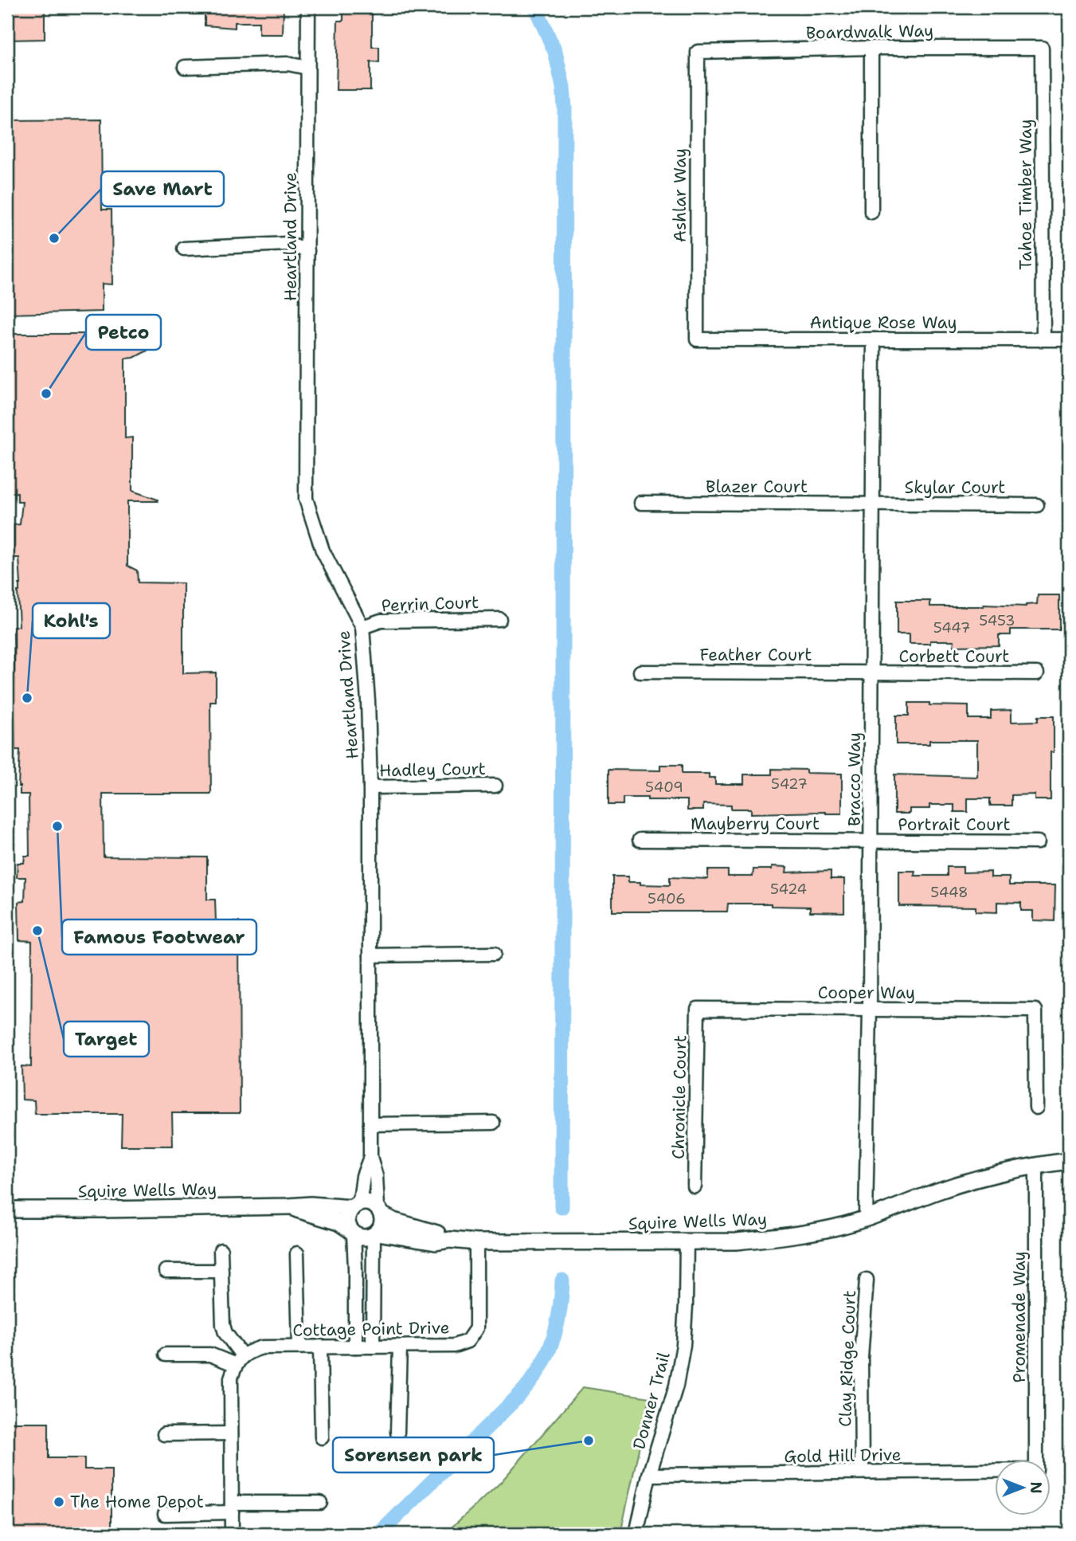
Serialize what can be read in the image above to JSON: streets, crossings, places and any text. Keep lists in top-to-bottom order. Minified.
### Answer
{"streets":{"street":["Boardwalk Way","Tahoe Timber Way","Ashlar Way","Heartland Drive","Antique Rose Way","Blazer Court","Skylar Court","Perrin Court","Feather Court","Corbett Court","Hadley Court","Bracco Way","Mayberry Court","Portrait Court","Cooper Way","Chronicle Court","Squire Wells Way","Promenade Way","Cottage Point Drive","Clay Ridge Court","Donner Trail","Gold Hill Drive"]},"crossings":[["Boardwalk Way","Tahoe Timber Way"],["Boardwalk Way","Ashlar Way"],["Tahoe Timber Way","Antique Rose Way"],["Ashlar Way","Antique Rose Way"],["Heartland Drive","Perrin Court"],["Heartland Drive","Hadley Court"],["Heartland Drive","Squire Wells Way"],["Antique Rose Way","Bracco Way"],["Blazer Court","Skylar Court"],["Blazer Court","Bracco Way"],["Skylar Court","Bracco Way"],["Feather Court","Corbett Court"],["Feather Court","Bracco Way"],["Corbett Court","Bracco Way"],["Bracco Way","Mayberry Court"],["Bracco Way","Portrait Court"],["Bracco Way","Cooper Way"],["Bracco Way","Squire Wells Way"],["Mayberry Court","Portrait Court"],["Cooper Way","Chronicle Court"],["Squire Wells Way","Promenade Way"],["Squire Wells Way","Cottage Point Drive"],["Squire Wells Way","Donner Trail"],["Clay Ridge Court","Gold Hill Drive"],["Donner Trail","Gold Hill Drive"]],"places":["Save Mart","Petco","Kohl's","Famous Footwear","Target","Sorensen park","The Home Depot"],"house_numbers":["5453","5447","5427","5409","5424","5448","5406"],"north":"right"}
